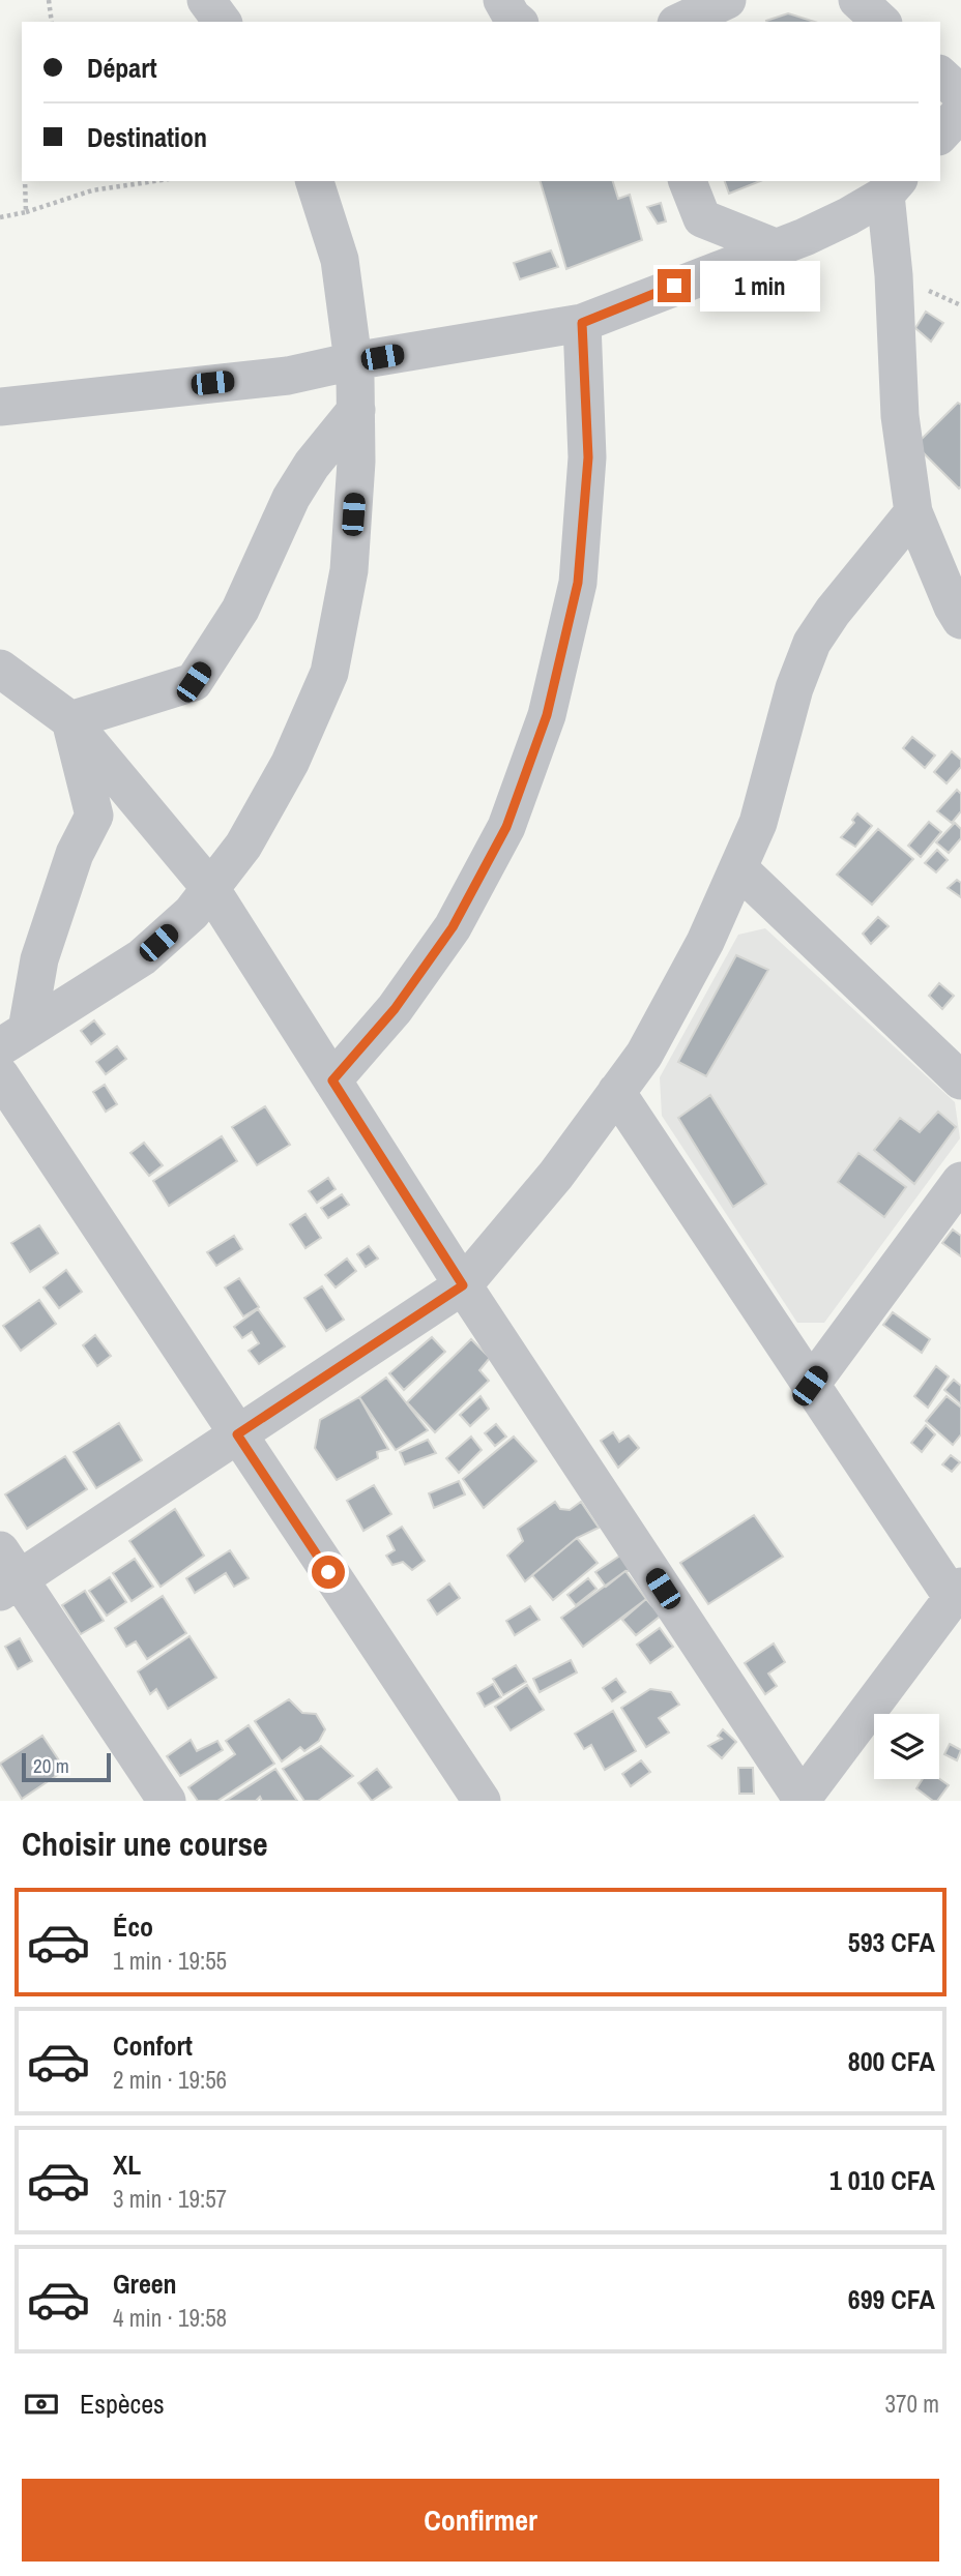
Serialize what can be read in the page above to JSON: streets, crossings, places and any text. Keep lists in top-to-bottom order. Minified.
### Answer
{"scale_bar":"20 m","page":{"banner":["Départ","Destination"],"bubble":"1 min","scale":"20 m","heading":"Choisir une course","list":[{"name":"Éco","note":"1 min · 19:55","value":"593 CFA"},{"name":"Confort","note":"2 min · 19:56","value":"800 CFA"},{"name":"XL","note":"3 min · 19:57","value":"1 010 CFA"},{"name":"Green","note":"4 min · 19:58","value":"699 CFA"}],"pay":["Espèces","370 m"],"buttons":"Confirmer"}}
